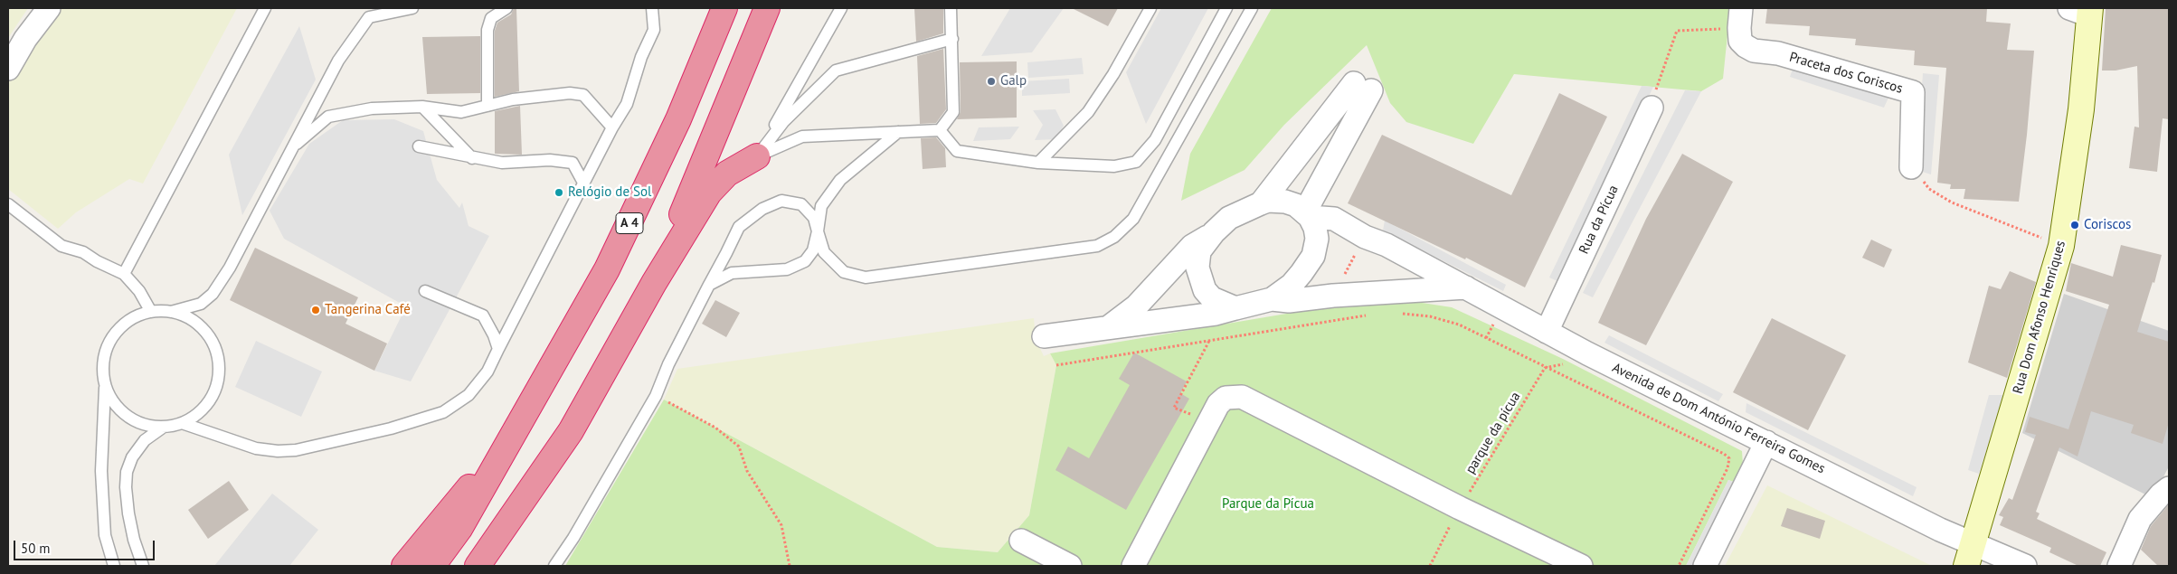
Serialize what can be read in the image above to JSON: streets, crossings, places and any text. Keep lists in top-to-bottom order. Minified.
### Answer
{"streets":{"highway":["A 4"],"main road":["Rua Dom Afonso Henriques"],"street":["Praceta dos Coriscos","Rua da Pícua","Avenida de Dom António Ferreira Gomes"],"path":["parque da pícua"]},"crossings":[["Rua da Pícua","Avenida de Dom António Ferreira Gomes"],["Rua Dom Afonso Henriques","Avenida de Dom António Ferreira Gomes"]],"parks":["Parque da Pícua"],"places":["Galp","Relógio de Sol","Coriscos","Tangerina Café"],"scale_bar":"50 m"}
